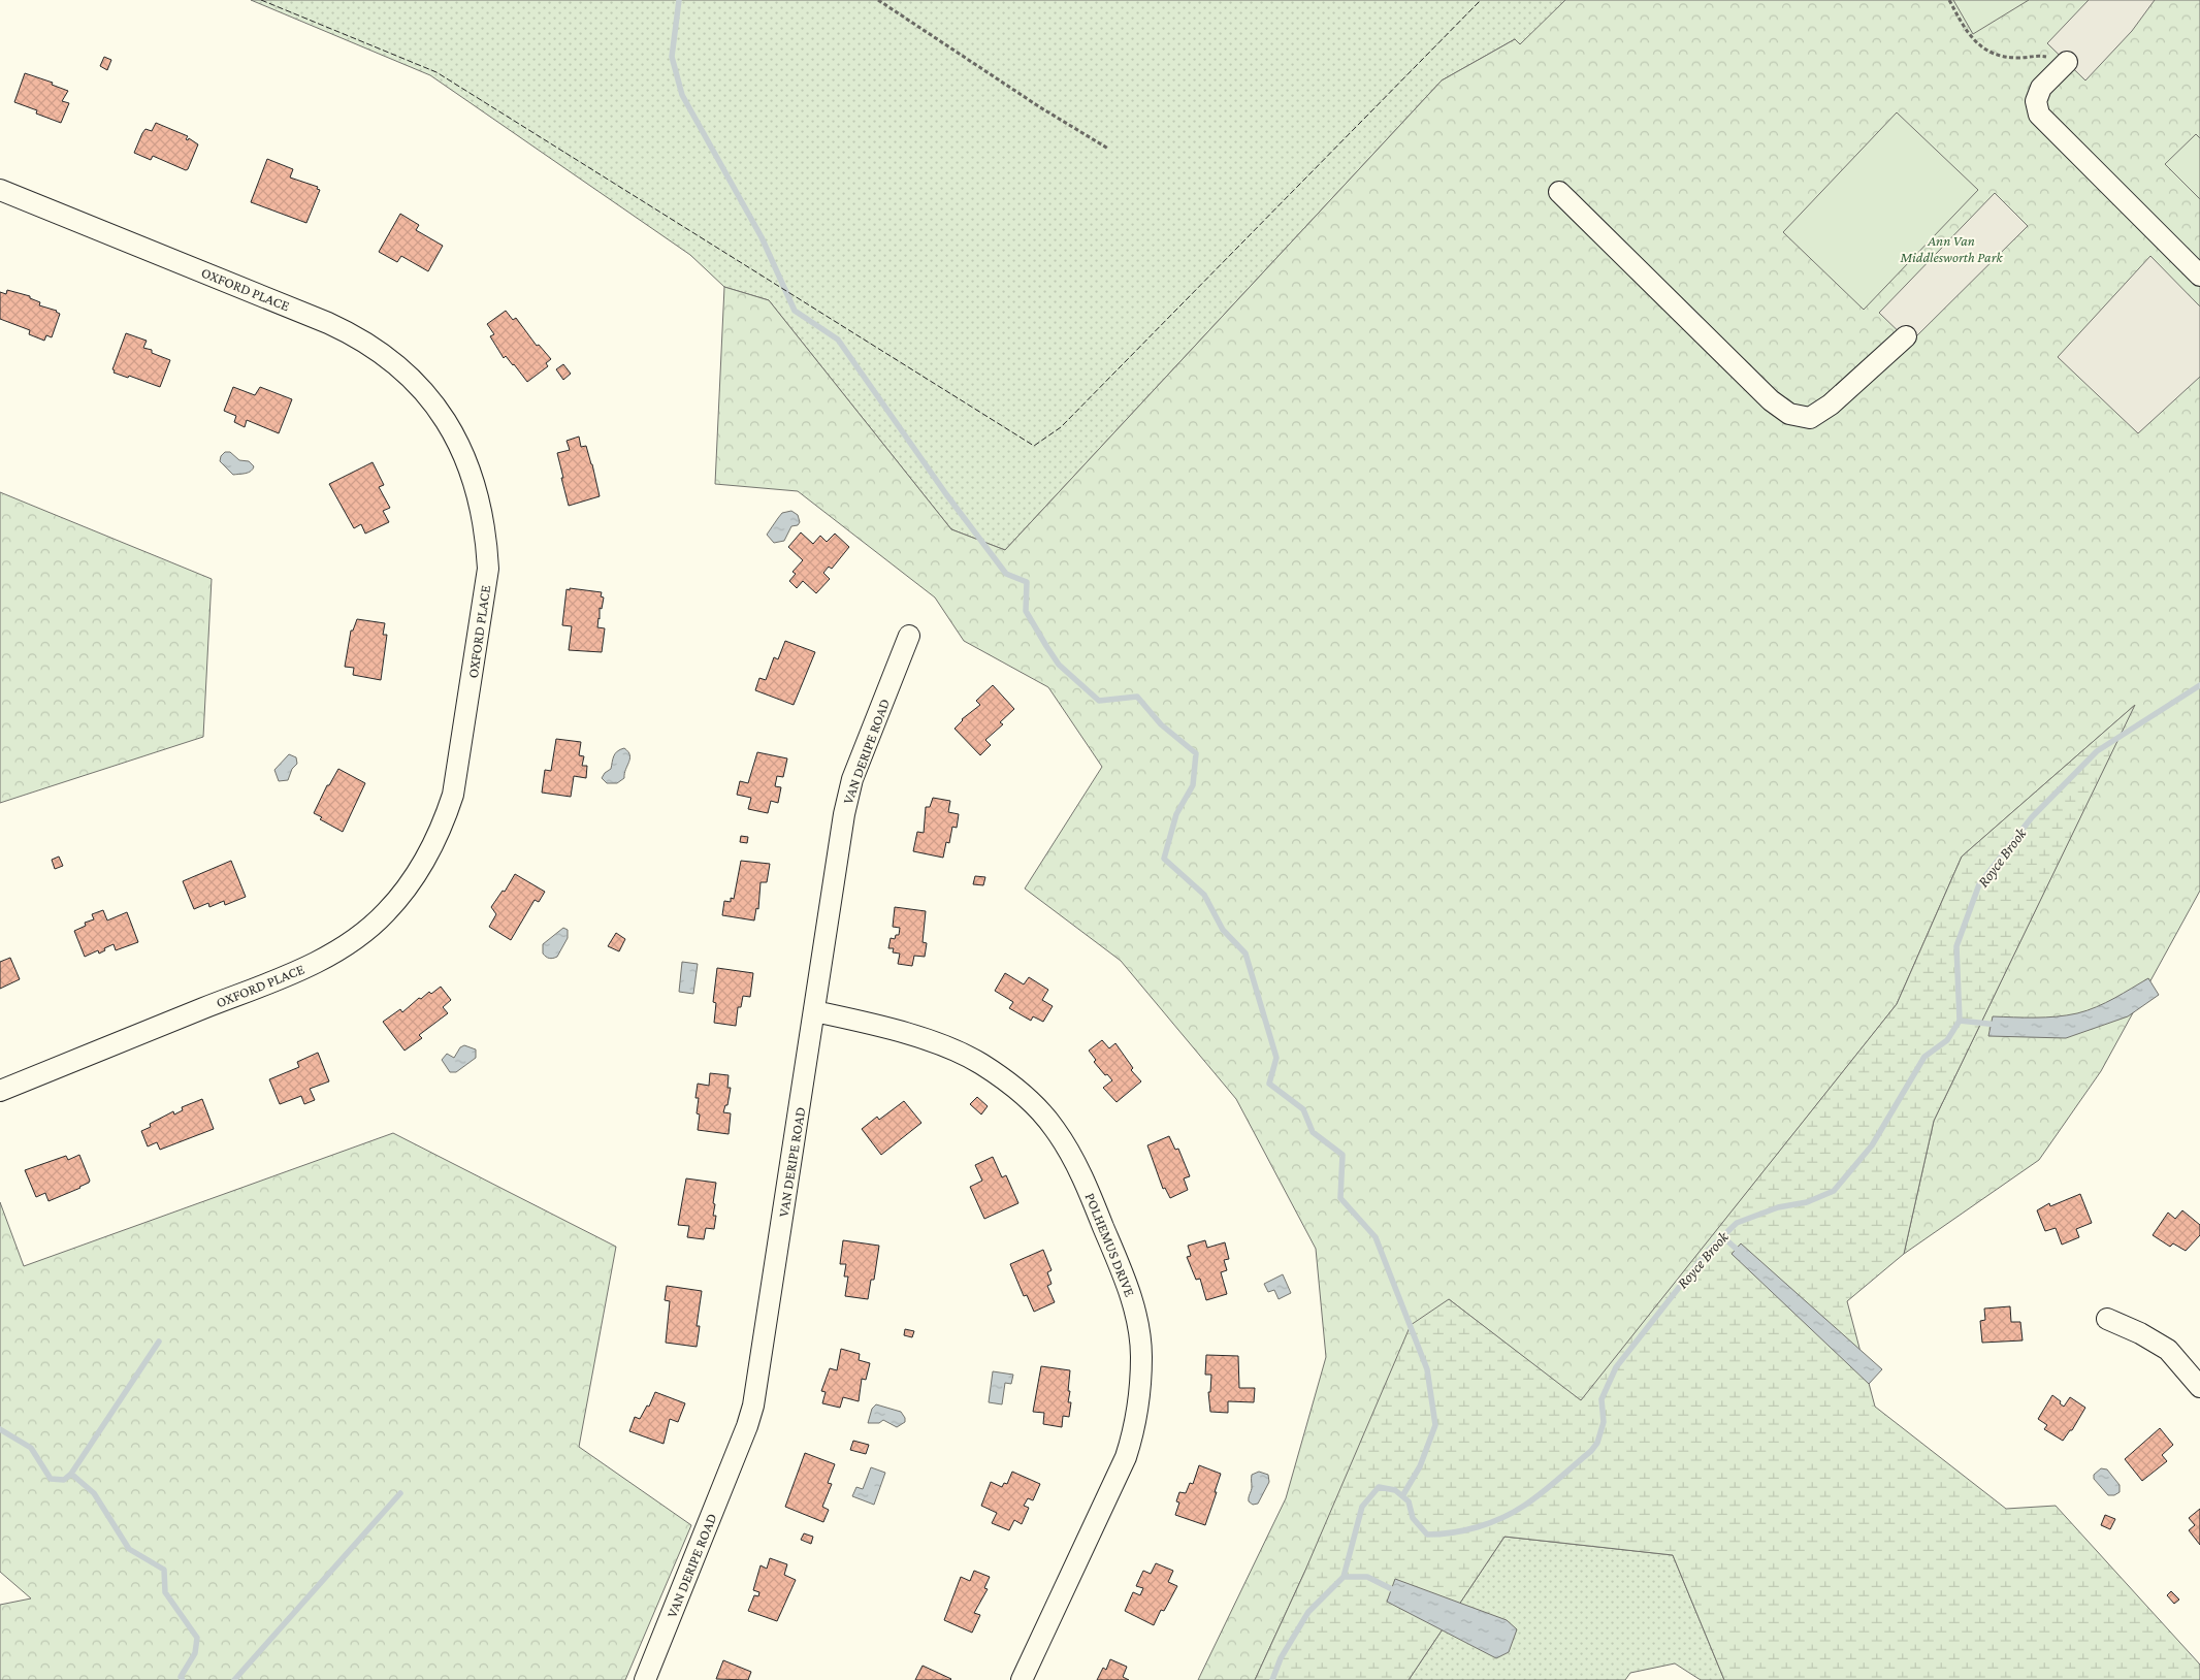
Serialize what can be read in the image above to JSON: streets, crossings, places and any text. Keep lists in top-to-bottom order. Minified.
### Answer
{"streets":{"street":["OXFORD PLACE","VAN DERIPE ROAD","POLHEMUS DRIVE"]},"crossings":[["VAN DERIPE ROAD","POLHEMUS DRIVE"]],"water":["Royce Brook"],"parks":["Ann Van Middlesworth Park"]}
